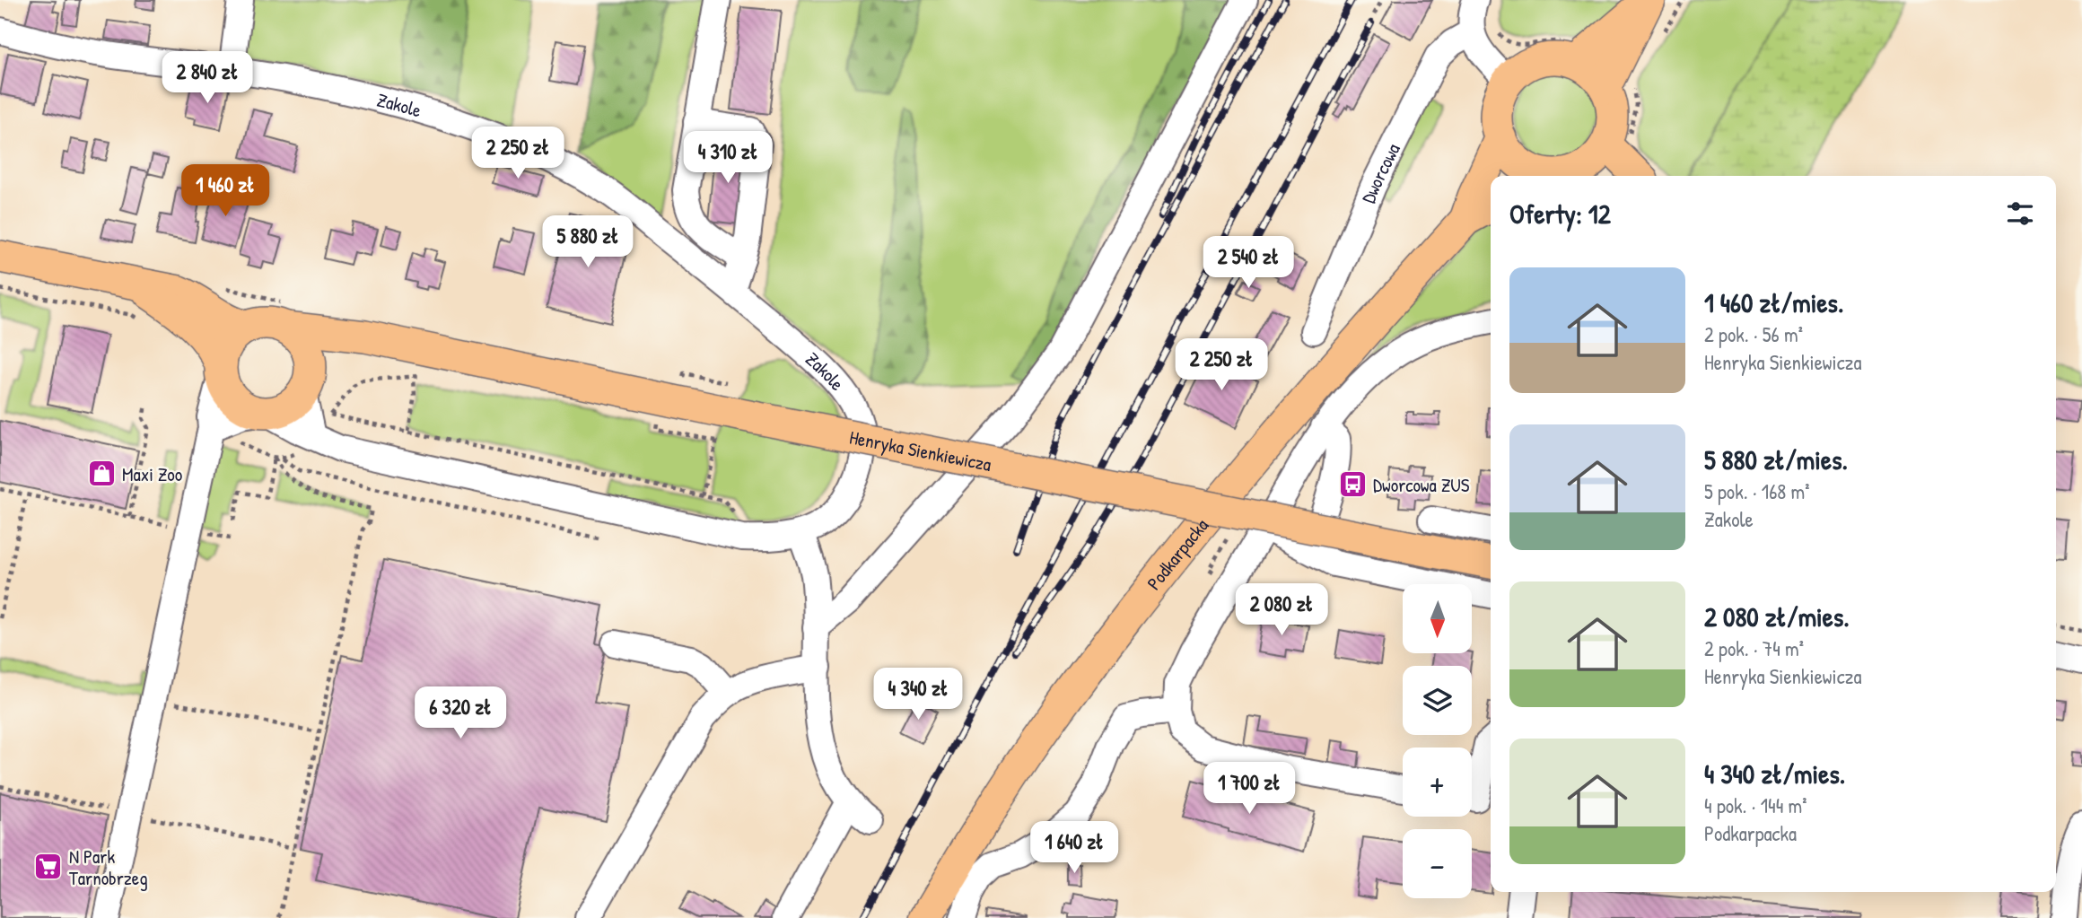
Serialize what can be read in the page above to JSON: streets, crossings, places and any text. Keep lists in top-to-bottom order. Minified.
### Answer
{"streets":{"main road":["Henryka Sienkiewicza","Podkarpacka"],"street":["Zakole","Dworcowa"]},"crossings":[["Zakole","Henryka Sienkiewicza"]],"places":{"shop":["Maxi Zoo"],"bus stop":["Dworcowa ZUS"],"supermarket":["N Park Tarnobrzeg"]},"north":"bottom","page":{"price":["2 840 zł","2 250 zł","4 310 zł","1 460 zł","5 880 zł","2 540 zł","2 250 zł","2 080 zł","4 340 zł","6 320 zł","1 700 zł","1 640 zł"],"heading":"Oferty: 12","list":[{"name":"1 460 zł/mies.","note":"2 pok. · 56 m² · Henryka Sienkiewicza"},{"name":"5 880 zł/mies.","note":"5 pok. · 168 m² · Zakole"},{"name":"2 080 zł/mies.","note":"2 pok. · 74 m² · Henryka Sienkiewicza"},{"name":"4 340 zł/mies.","note":"4 pok. · 144 m² · Podkarpacka"}],"map_buttons":["+","−"]}}
